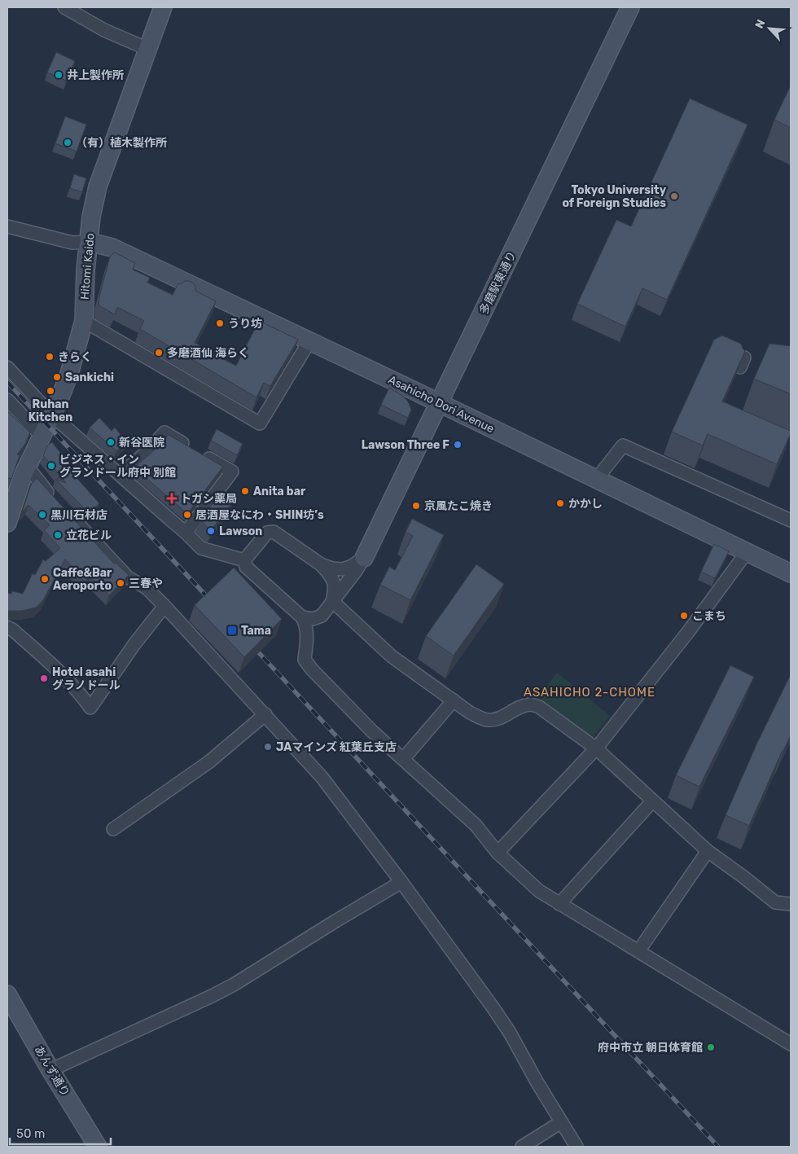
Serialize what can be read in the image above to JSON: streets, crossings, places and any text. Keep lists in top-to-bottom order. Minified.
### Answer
{"streets":{"street":["Hitomi Kaido","多磨駅東通り","Asahicho Dori Avenue","あんず通り"]},"crossings":[["Hitomi Kaido","Asahicho Dori Avenue"],["多磨駅東通り","Asahicho Dori Avenue"]],"districts":["ASAHICHO 2-CHOME"],"places":{"other":["井上製作所","（有）植木製作所","Tokyo University of Foreign Studies","うり坊","多磨酒仙 海らく","きらく","Sankichi","Ruhan Kitchen","新谷医院","Lawson Three F","ビジネス・イン グランドール府中 別館","Anita bar","かかし","京風たこ焼き","黒川石材店","居酒屋なにわ・SHIN坊’s","Lawson","立花ビル","Caffe&Bar Aeroporto","三春や","こまち","Hotel asahi グラノドール","JAマインズ 紅葉丘支店","府中市立 朝日体育館"],"health":["トガシ薬局"],"transit":["Tama"]},"scale_bar":"50 m","north":"top left"}
